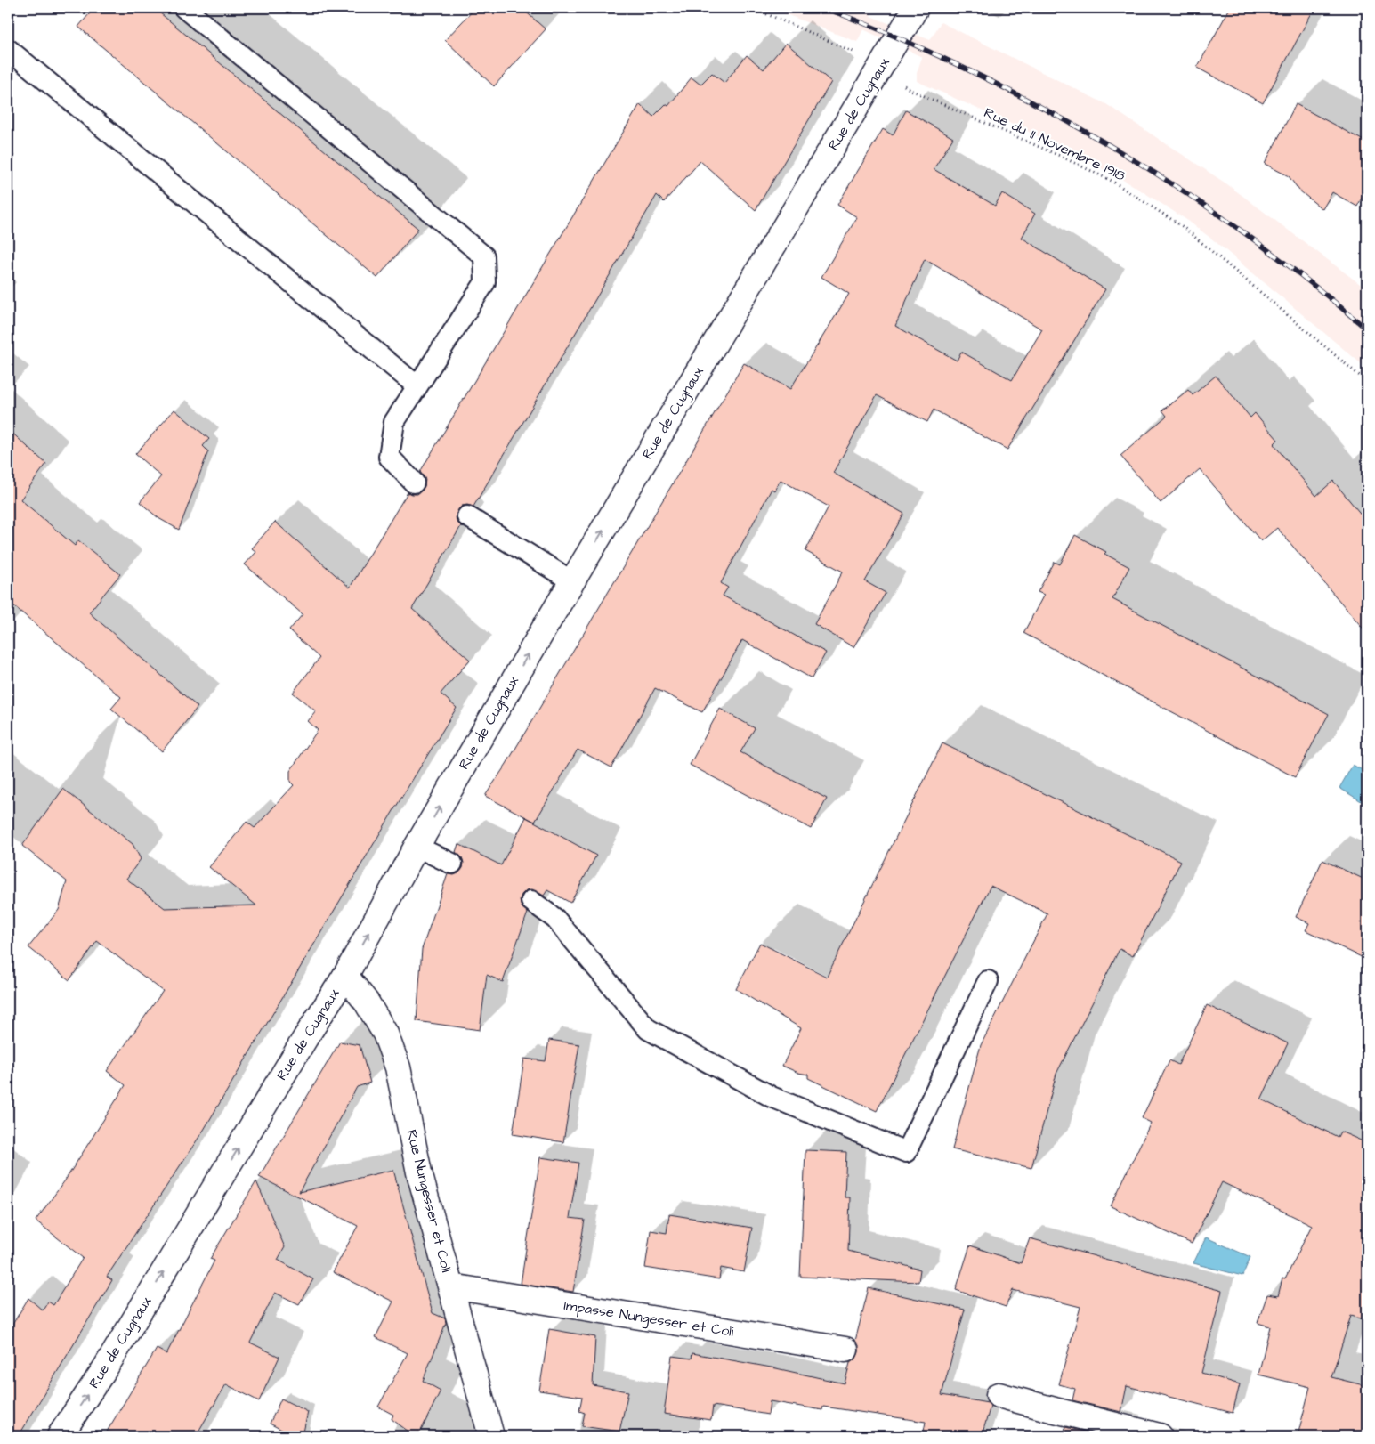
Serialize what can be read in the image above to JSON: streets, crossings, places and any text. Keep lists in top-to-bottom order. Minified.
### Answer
{"streets":{"street":["Rue de Cugnaux","Rue Nungesser et Coli","Impasse Nungesser et Coli"],"path":["Rue du 11 Novembre 1918"]},"crossings":[["Rue de Cugnaux","Rue du 11 Novembre 1918"],["Rue de Cugnaux","Rue Nungesser et Coli"],["Rue Nungesser et Coli","Impasse Nungesser et Coli"]],"one_way":["Rue de Cugnaux"]}
